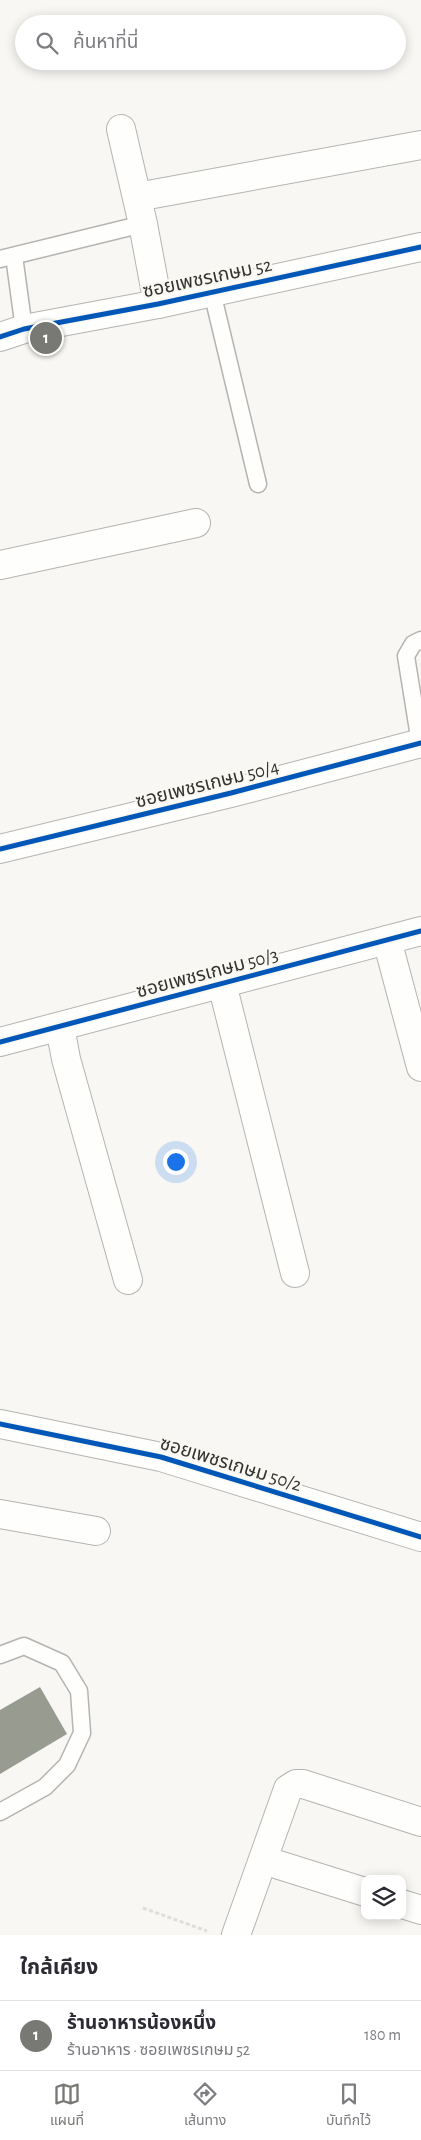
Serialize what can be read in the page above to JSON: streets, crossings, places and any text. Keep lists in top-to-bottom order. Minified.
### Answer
{"streets":{"street":["ซอยเพชรเกษม 52","ซอยเพชรเกษม 50/4","ซอยเพชรเกษม 50/3","ซอยเพชรเกษม 50/2"]},"page":{"search":"ค้นหาที่นี่","pins":"1","heading":"ใกล้เคียง","list":[{"mark":"1","name":"ร้านอาหารน้องหนึ่ง","note":"ร้านอาหาร · ซอยเพชรเกษม 52","value":"180 m"}],"nav":["แผนที่","เส้นทาง","บันทึกไว้"]}}
